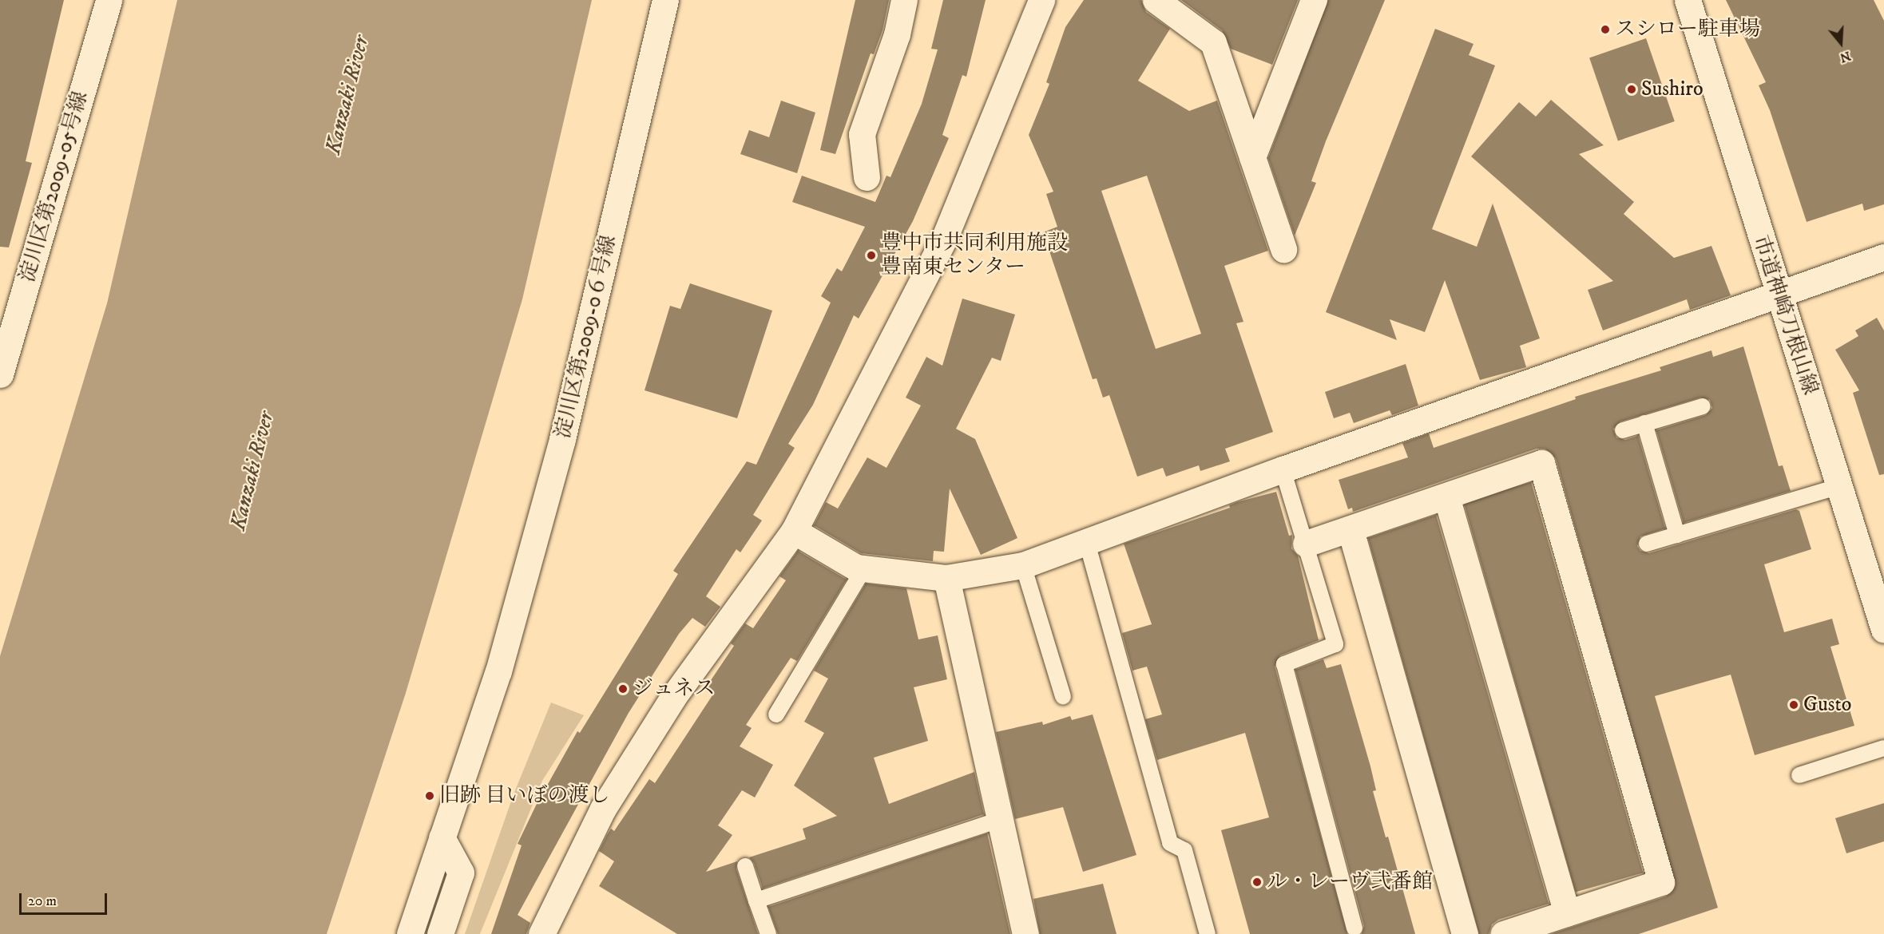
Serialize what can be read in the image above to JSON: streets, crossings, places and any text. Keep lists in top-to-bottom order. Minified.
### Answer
{"streets":{"street":["淀川区第2009-05号線","市道神崎刀根山線","淀川区第2009-0６号線"]},"water":["Kanzaki River"],"places":["スシロー駐車場","Sushiro","豊中市共同利用施設 豊南東センター","ジュネス","Gusto","旧跡 目いぼの渡し","ル・レーヴ弐番館"],"scale_bar":"20 m","north":"bottom"}
